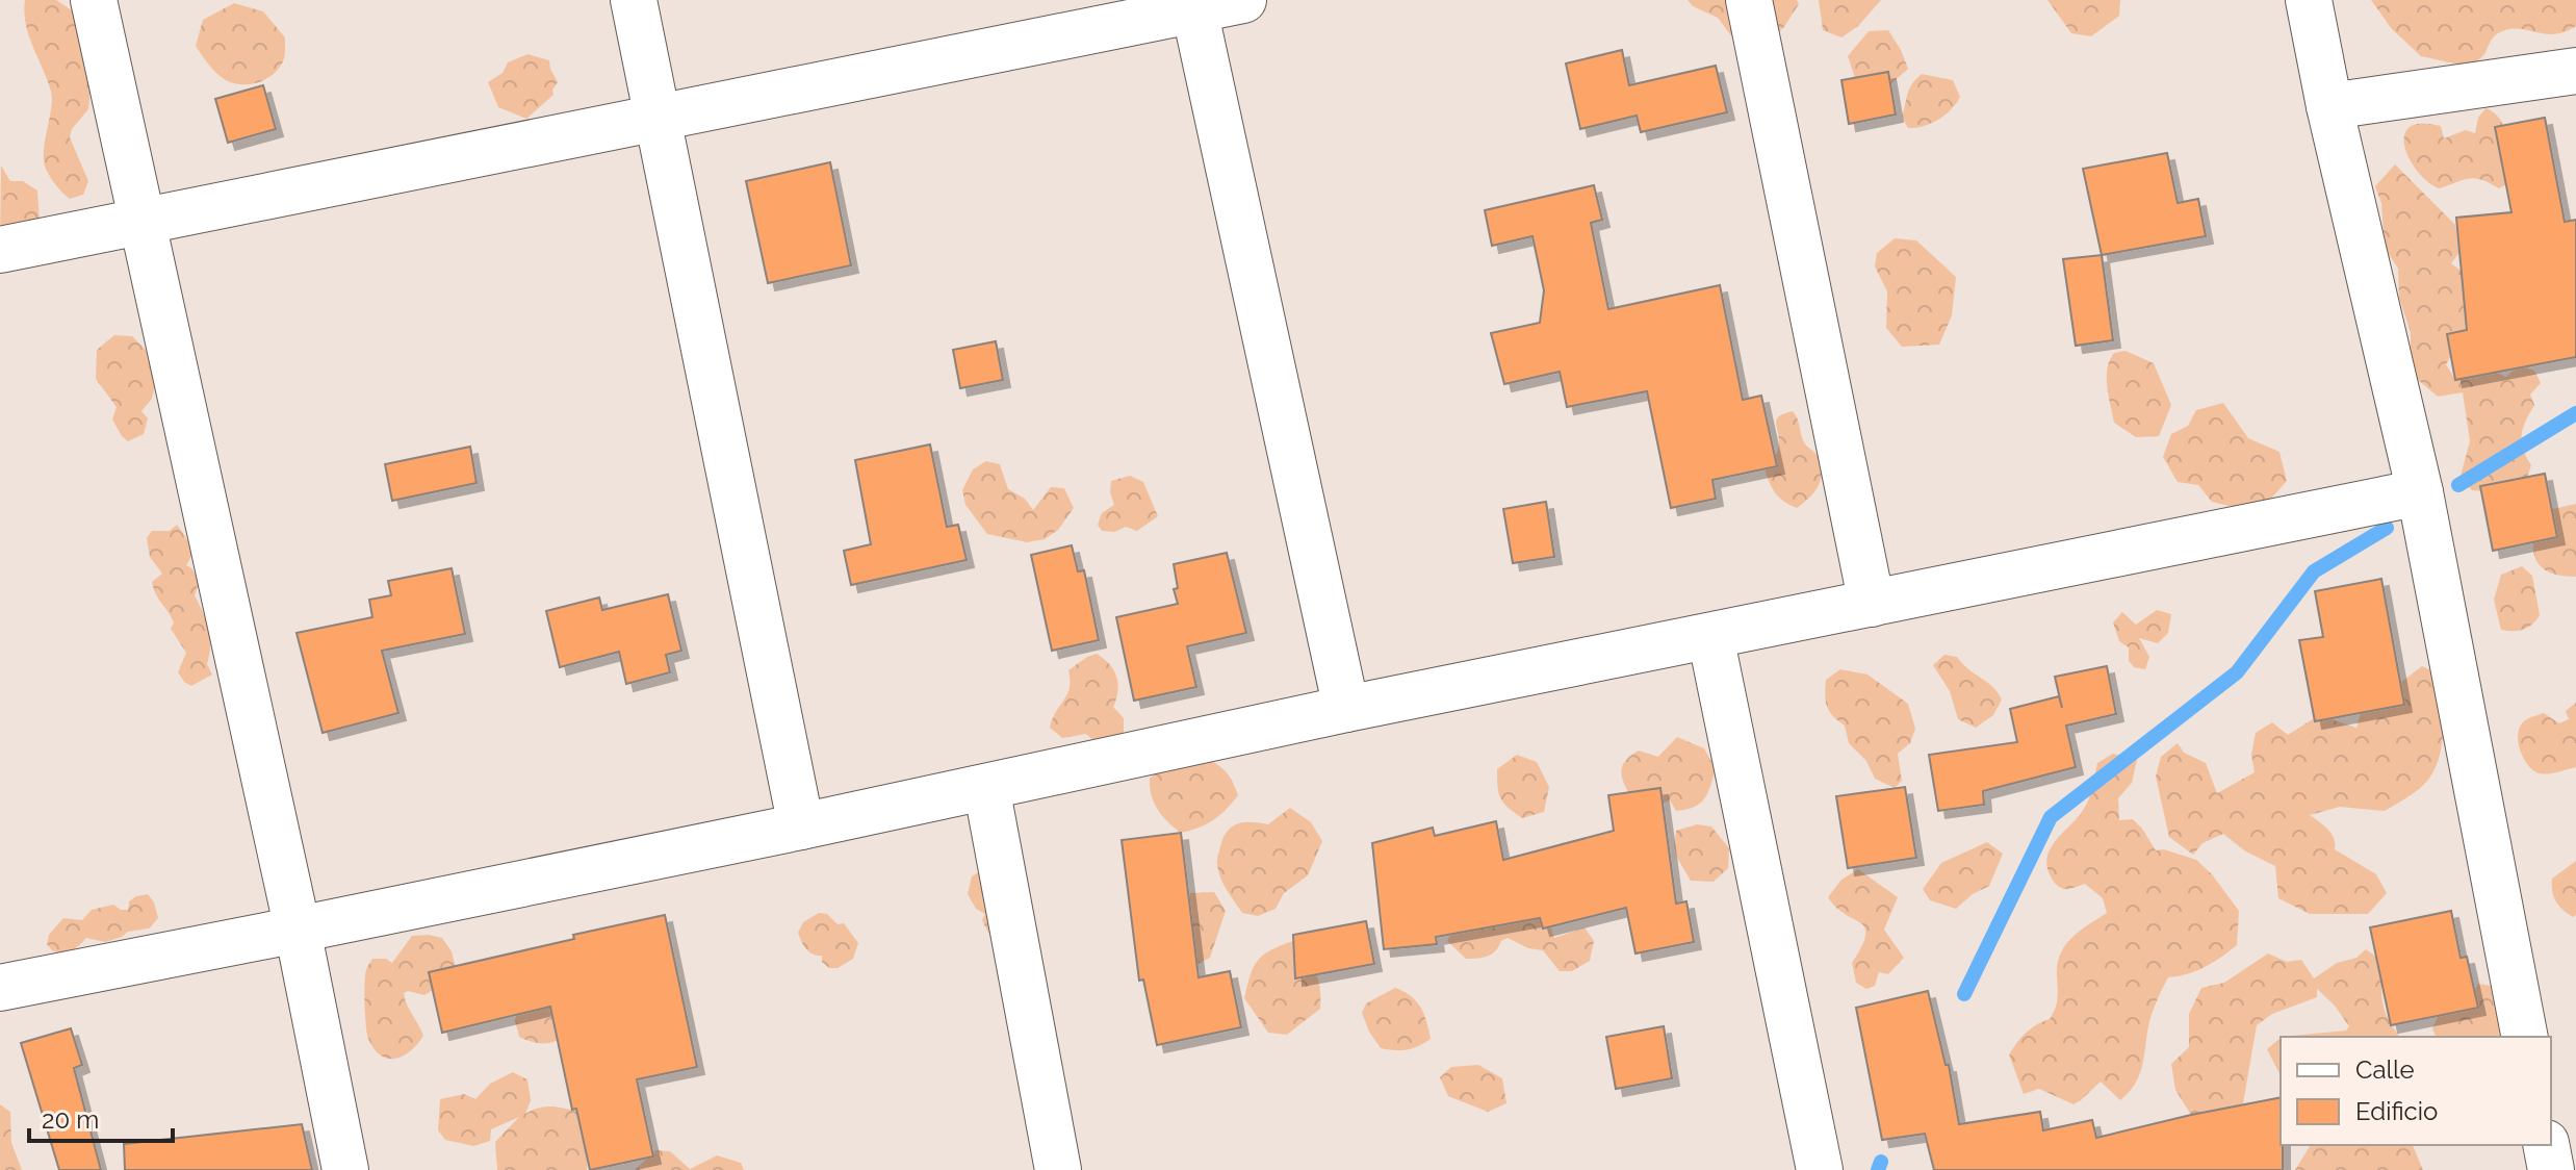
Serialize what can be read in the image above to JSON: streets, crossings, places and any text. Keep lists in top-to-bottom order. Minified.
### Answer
{"legend":["Calle","Edificio"],"scale_bar":"20 m"}
